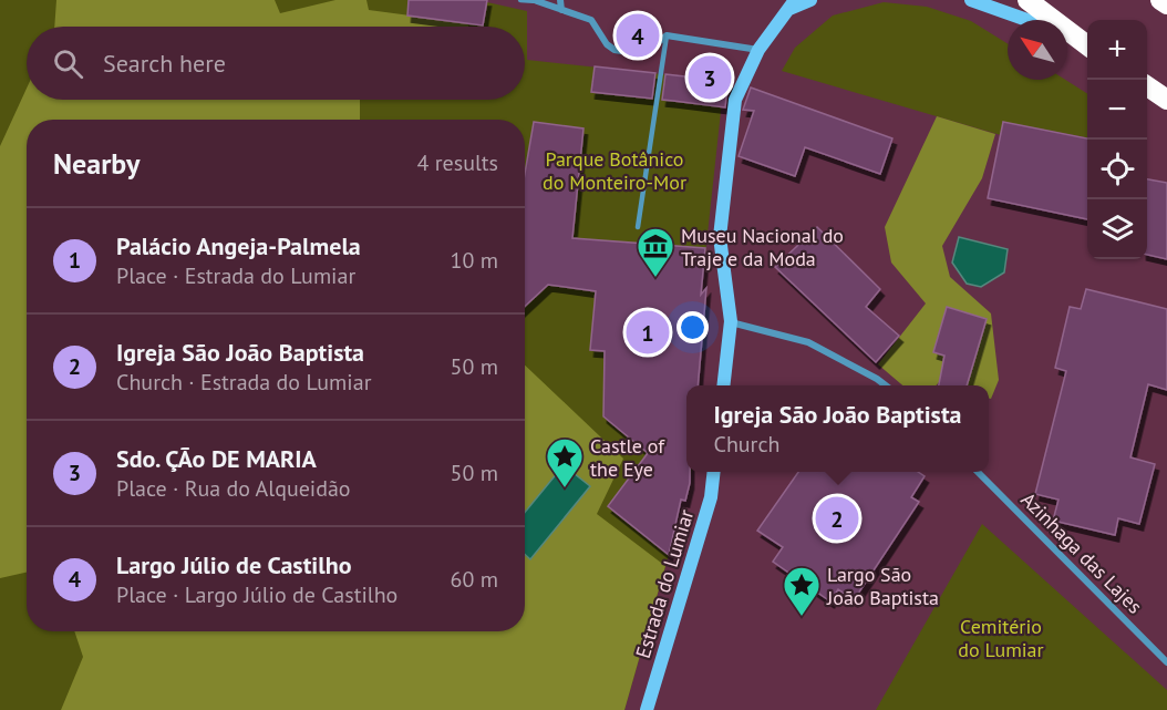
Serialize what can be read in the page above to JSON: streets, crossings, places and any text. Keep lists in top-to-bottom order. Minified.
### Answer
{"streets":{"street":["Azinhaga das Lajes","Estrada do Lumiar"]},"parks":["Parque Botânico do Monteiro-Mor","Cemitério do Lumiar"],"places":{"museum":["Museu Nacional do Traje e da Moda"],"place":["Castle of the Eye","Largo São João Baptista"]},"north":"top left","page":{"pins":["4","3","1","2"],"map_buttons":["+","−"],"search":"Search here","heading":["Nearby","4 results"],"list":[{"mark":"1","name":"Palácio Angeja-Palmela","note":"Place · Estrada do Lumiar","value":"10 m"},{"mark":"2","name":"Igreja São João Baptista","note":"Church · Estrada do Lumiar","value":"50 m"},{"mark":"3","name":"Sdo. ÇÃo DE MARIA","note":"Place · Rua do Alqueidão","value":"50 m"},{"mark":"4","name":"Largo Júlio de Castilho","note":"Place · Largo Júlio de Castilho","value":"60 m"}],"popup":["Igreja São João Baptista","Church"]}}
